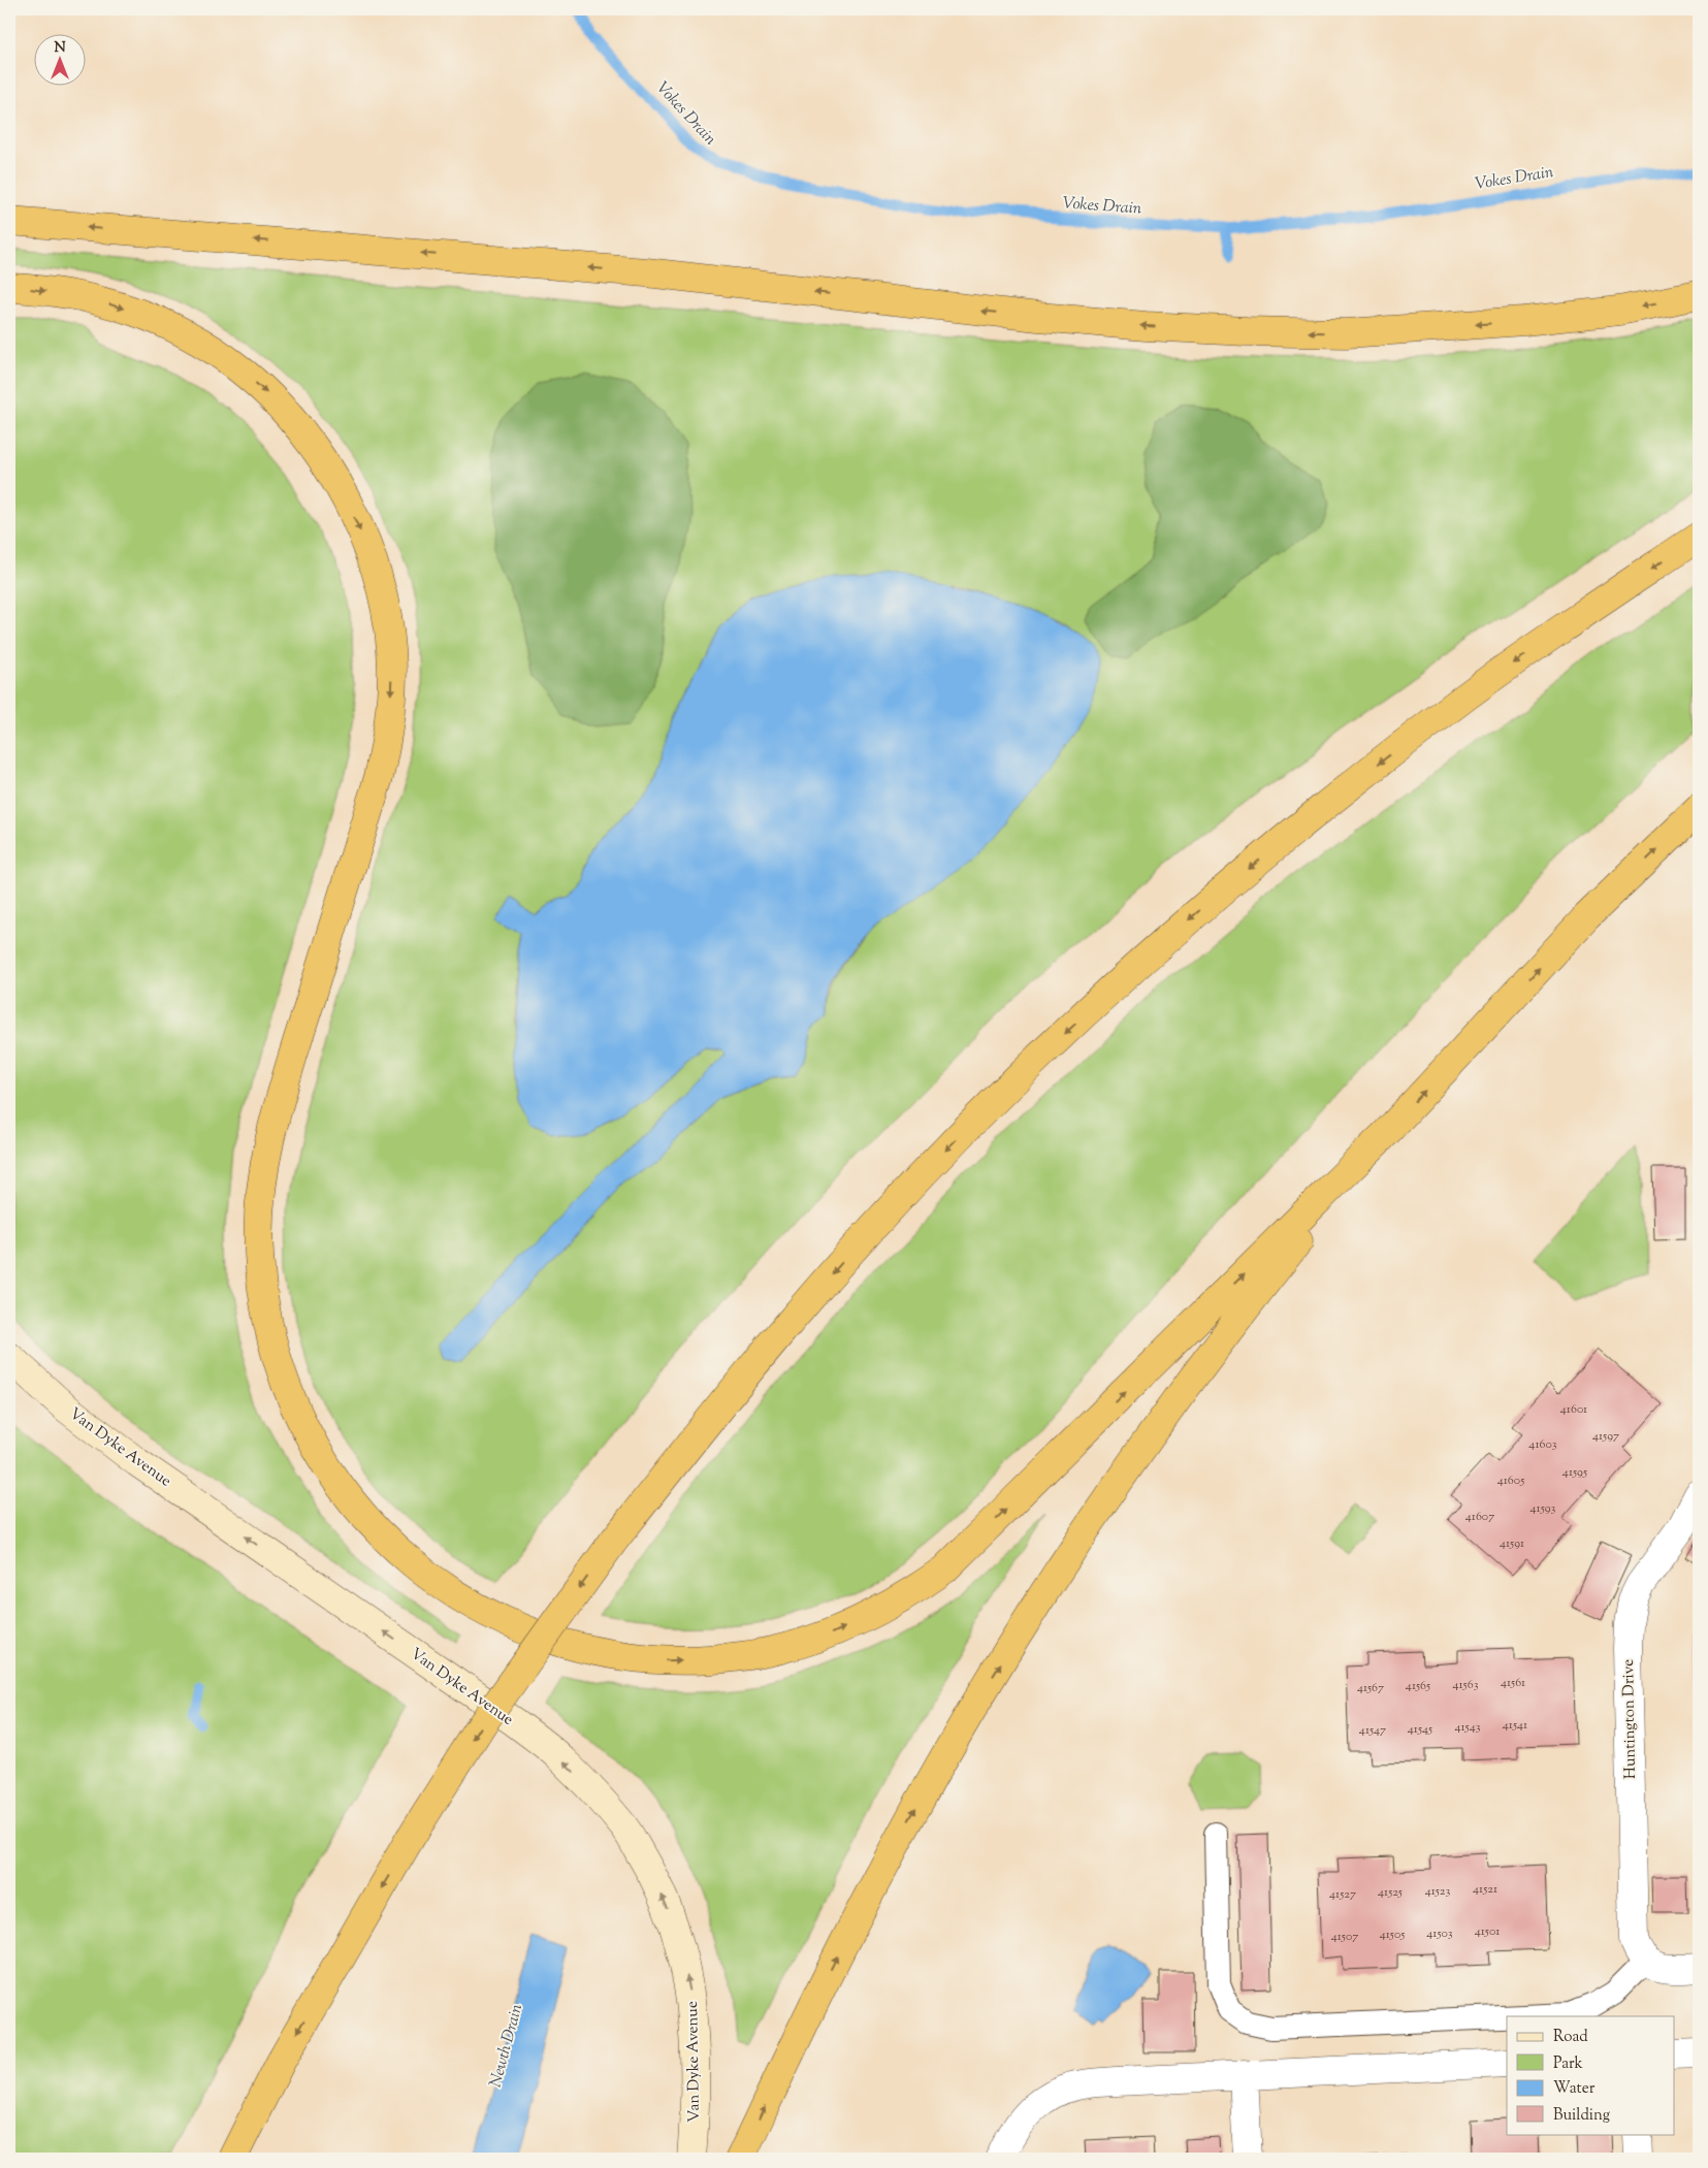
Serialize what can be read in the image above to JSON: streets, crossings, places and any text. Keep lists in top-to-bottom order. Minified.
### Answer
{"streets":{"main road":["Van Dyke Avenue"],"street":["Huntington Drive"]},"one_way":["Van Dyke Avenue"],"water":["Vokes Drain","Newth Drain"],"house_numbers":["41601","41597","41603","41595","41605","41593","41607","41591","41561","41563","41565","41567","41541","41543","41545","41547","41521","41523","41525","41527","41501","41503","41505","41507"],"legend":["Road","Park","Water","Building"],"north":"top"}
